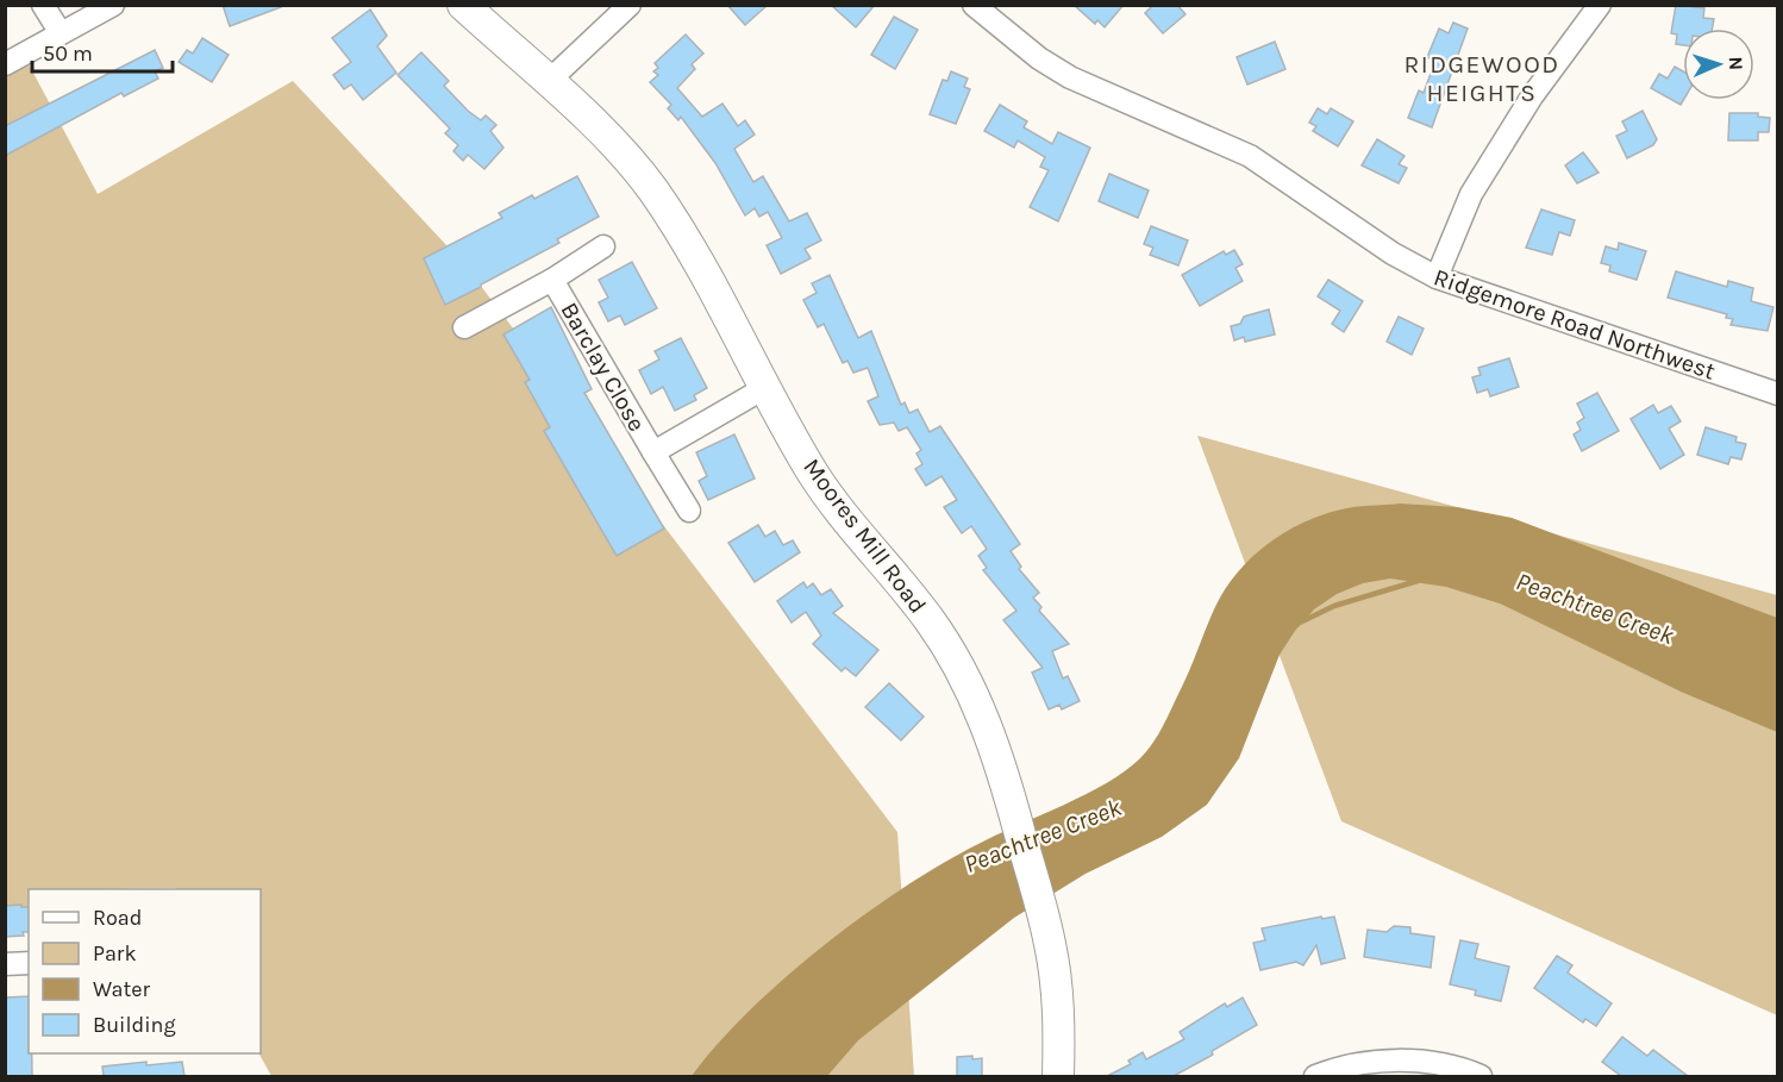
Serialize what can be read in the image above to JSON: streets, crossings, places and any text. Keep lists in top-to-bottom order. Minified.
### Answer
{"streets":{"street":["Ridgemore Road Northwest","Barclay Close","Moores Mill Road"]},"crossings":[["Barclay Close","Moores Mill Road"]],"districts":["RIDGEWOOD HEIGHTS"],"water":["Peachtree Creek"],"legend":["Road","Park","Water","Building"],"scale_bar":"50 m","north":"right"}
